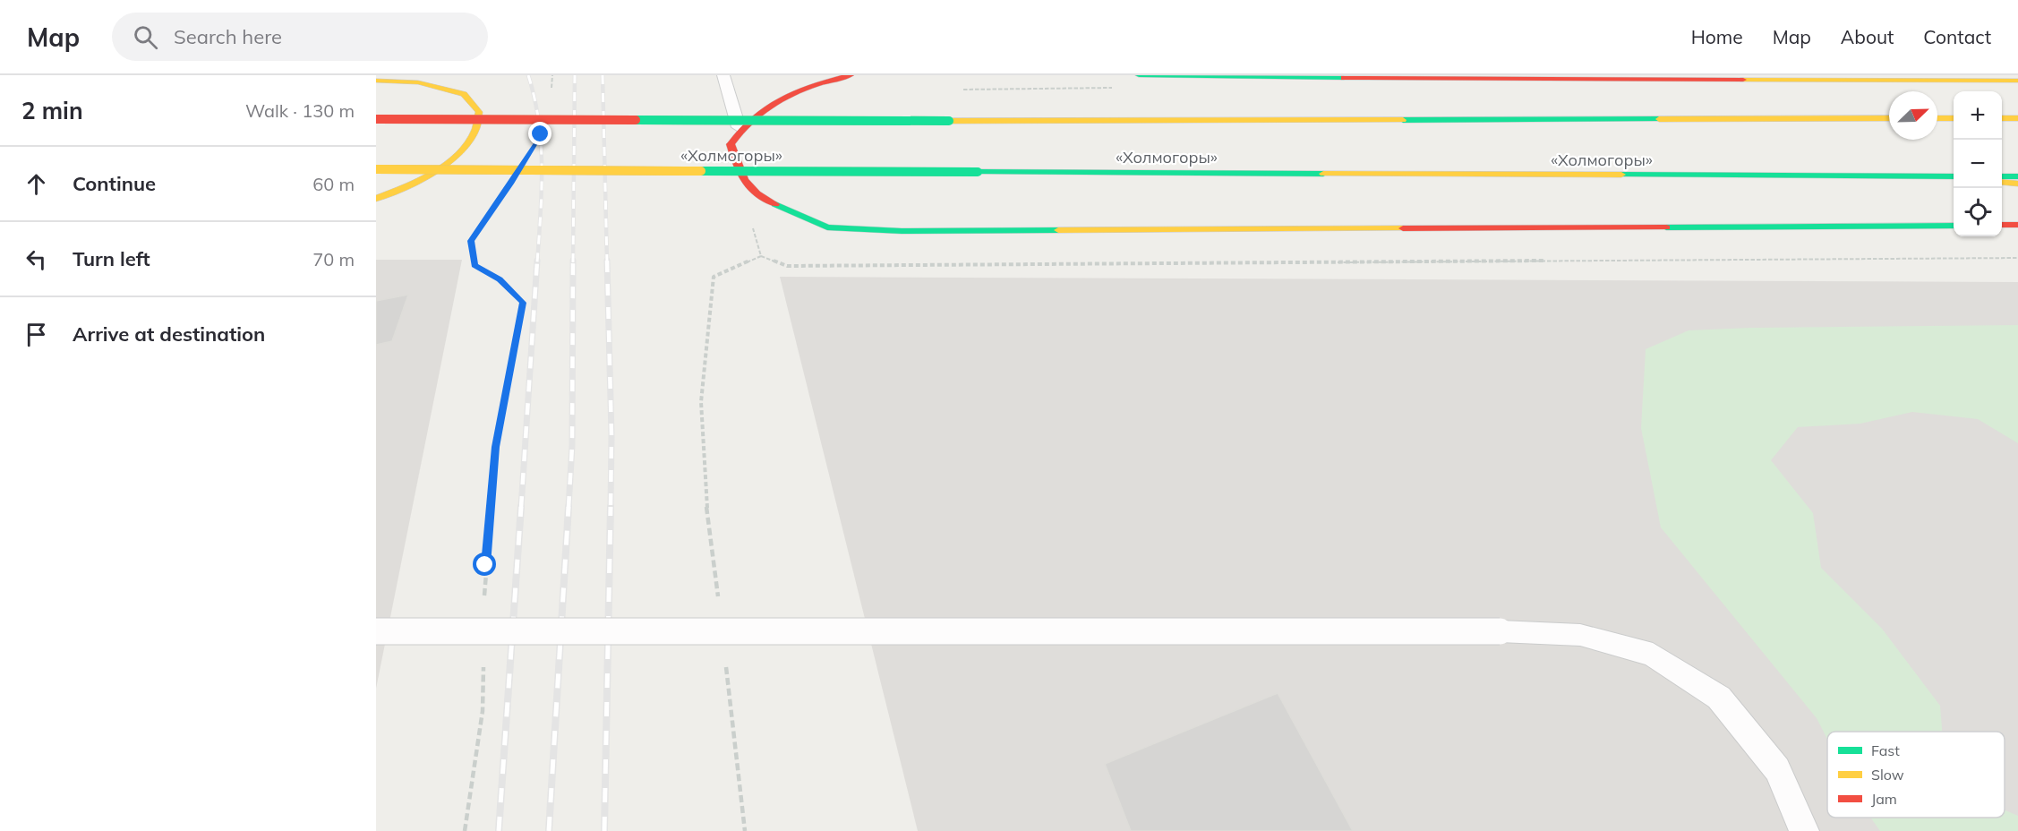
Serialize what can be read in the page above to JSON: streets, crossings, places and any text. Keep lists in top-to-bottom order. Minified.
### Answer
{"streets":{"main road":["«Холмогоры»"]},"legend":["Fast","Slow","Jam"],"north":"top right","page":{"header":"Map","search":"Search here","nav":["Home","Map","About","Contact"],"heading":["2 min","Walk · 130 m"],"map_buttons":["+","−"],"list":[["Continue","60 m"],["Turn left","70 m"],"Arrive at destination"]}}
